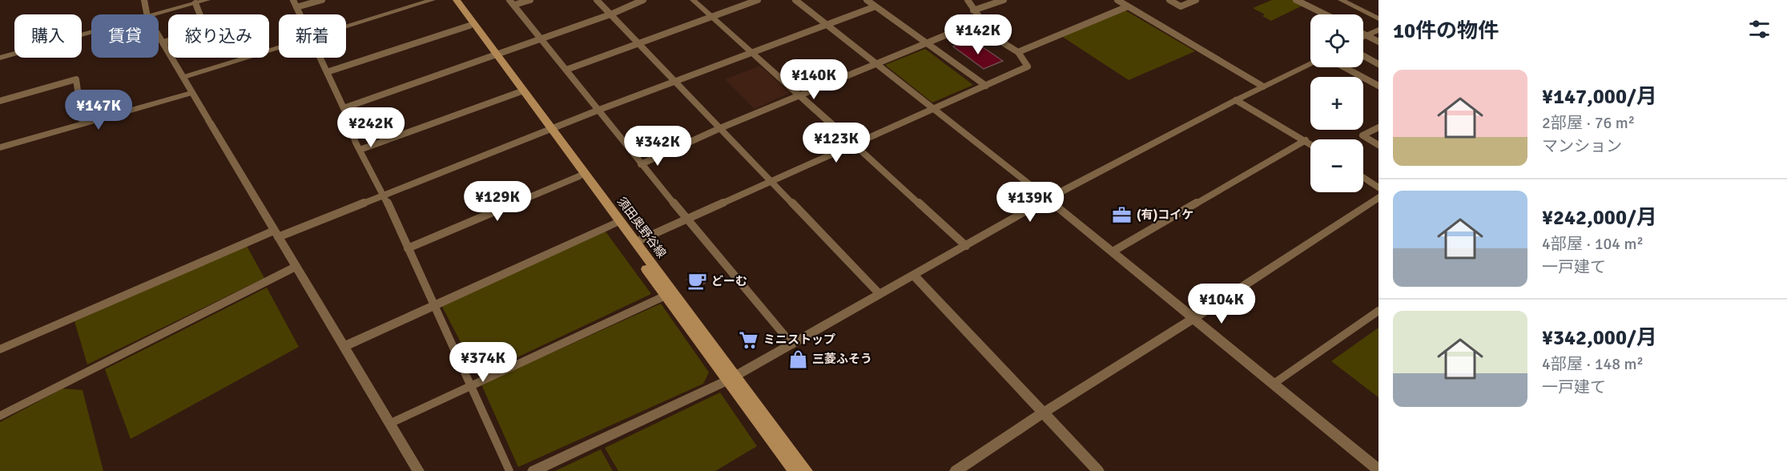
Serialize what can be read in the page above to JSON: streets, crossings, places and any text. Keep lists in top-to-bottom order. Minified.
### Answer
{"streets":{"main road":["須田奥野谷線"]},"places":{"office":["(有)コイケ"],"cafe":["どーむ"],"supermarket":["ミニストップ"],"shop":["三菱ふそう"]},"page":{"heading":"10件の物件","map_buttons":["+","−"],"price":["¥142K","¥140K","¥147K","¥242K","¥123K","¥342K","¥129K","¥139K","¥104K","¥374K"],"chip":["購入","賃貸","絞り込み","新着"],"list":[{"name":"¥147,000/月","note":"2部屋 · 76 m² · マンション"},{"name":"¥242,000/月","note":"4部屋 · 104 m² · 一戸建て"},{"name":"¥342,000/月","note":"4部屋 · 148 m² · 一戸建て"}]}}
